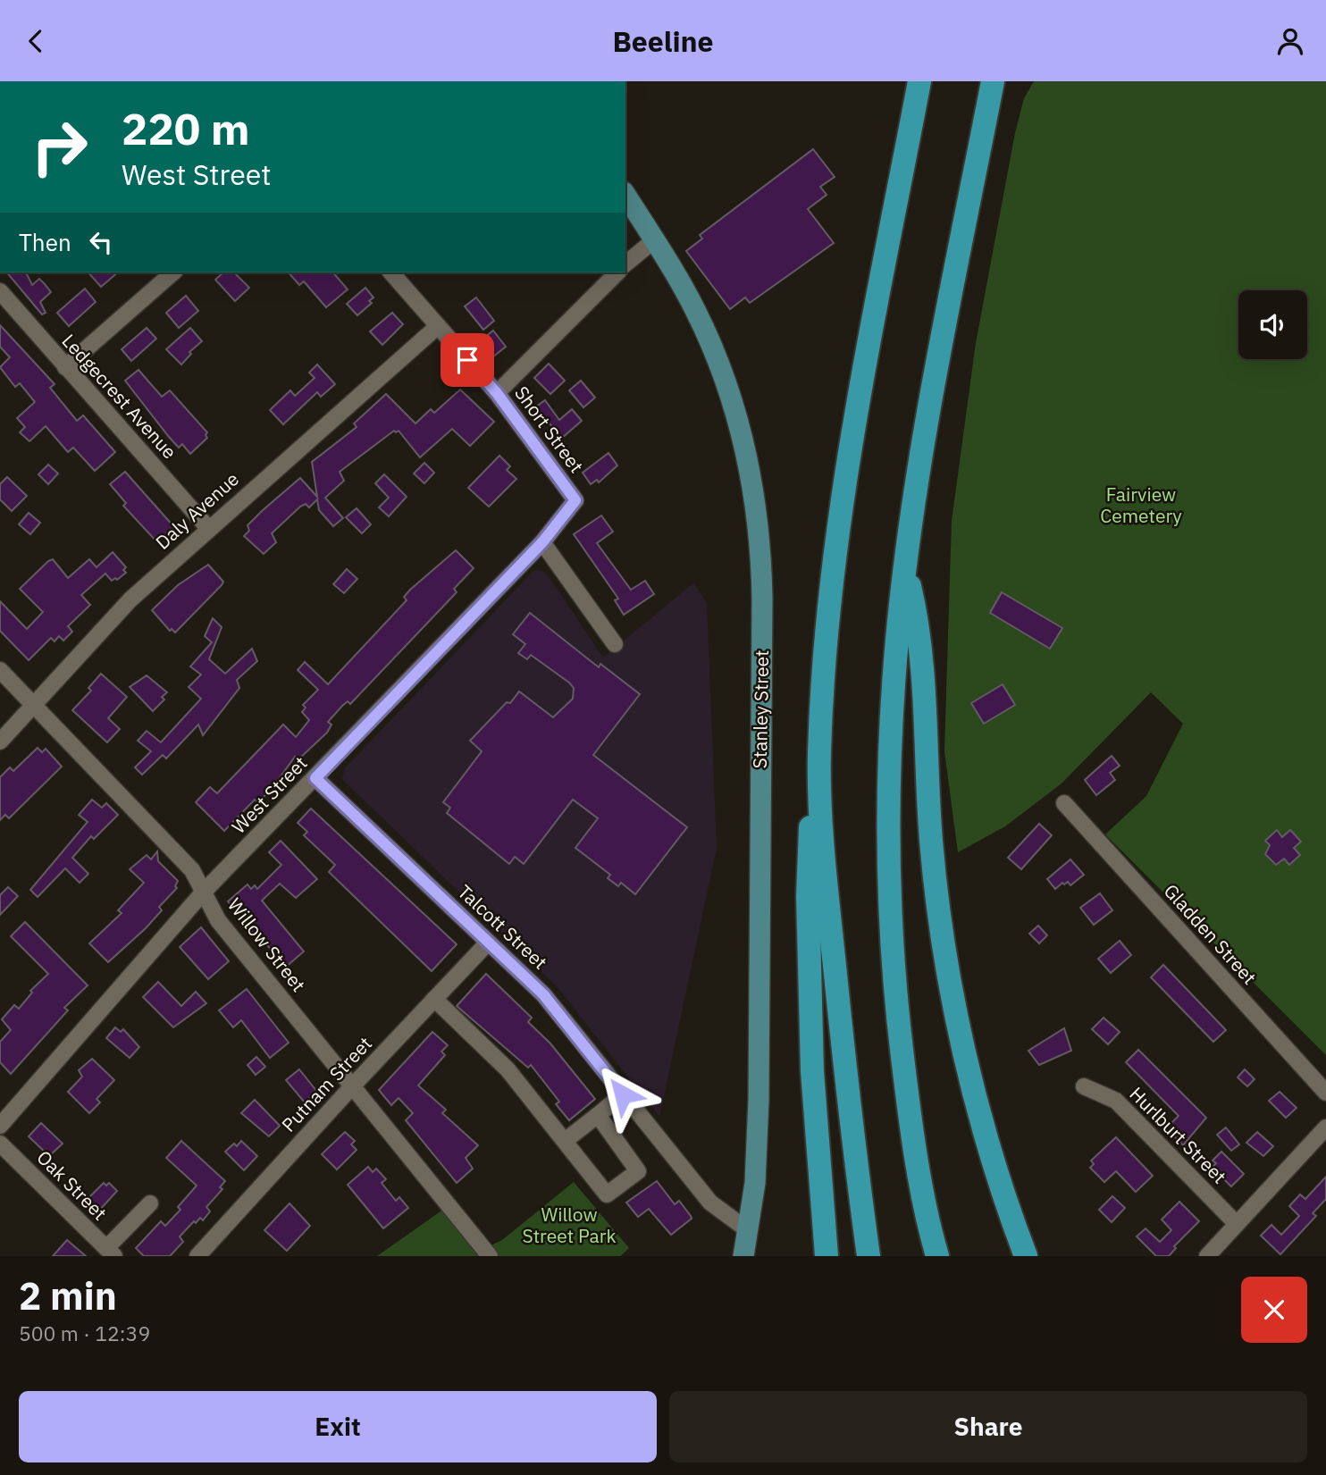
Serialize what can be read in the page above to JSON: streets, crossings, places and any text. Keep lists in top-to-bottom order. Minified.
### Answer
{"streets":{"main road":["Stanley Street"],"street":["Ledgecrest Avenue","Short Street","Daly Avenue","West Street","Talcott Street","Gladden Street","Willow Street","Putnam Street","Hurlburt Street","Oak Street"]},"crossings":[["Ledgecrest Avenue","Daly Avenue"],["Short Street","Daly Avenue"],["Short Street","West Street"],["Daly Avenue","Willow Street"],["Stanley Street","Talcott Street"],["West Street","Talcott Street"],["West Street","Willow Street"],["Talcott Street","Putnam Street"],["Willow Street","Putnam Street"]],"parks":["Fairview Cemetery","Willow Street Park"],"page":{"header":"Beeline","turn":["220 m","West Street"],"then":"Then","heading":["2 min","500 m · 12:39"],"buttons":["Exit","Share"]}}
